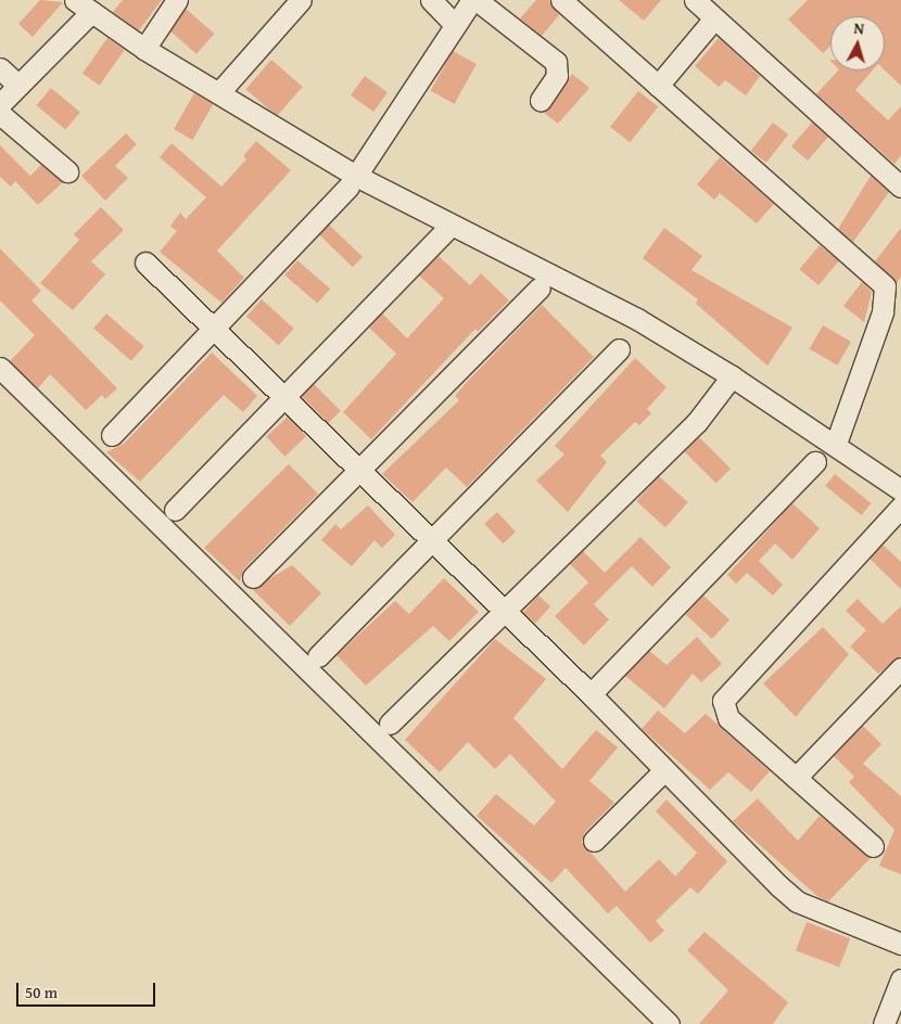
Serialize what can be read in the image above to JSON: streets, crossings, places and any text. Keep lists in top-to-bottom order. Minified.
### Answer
{"scale_bar":"50 m","north":"top"}
